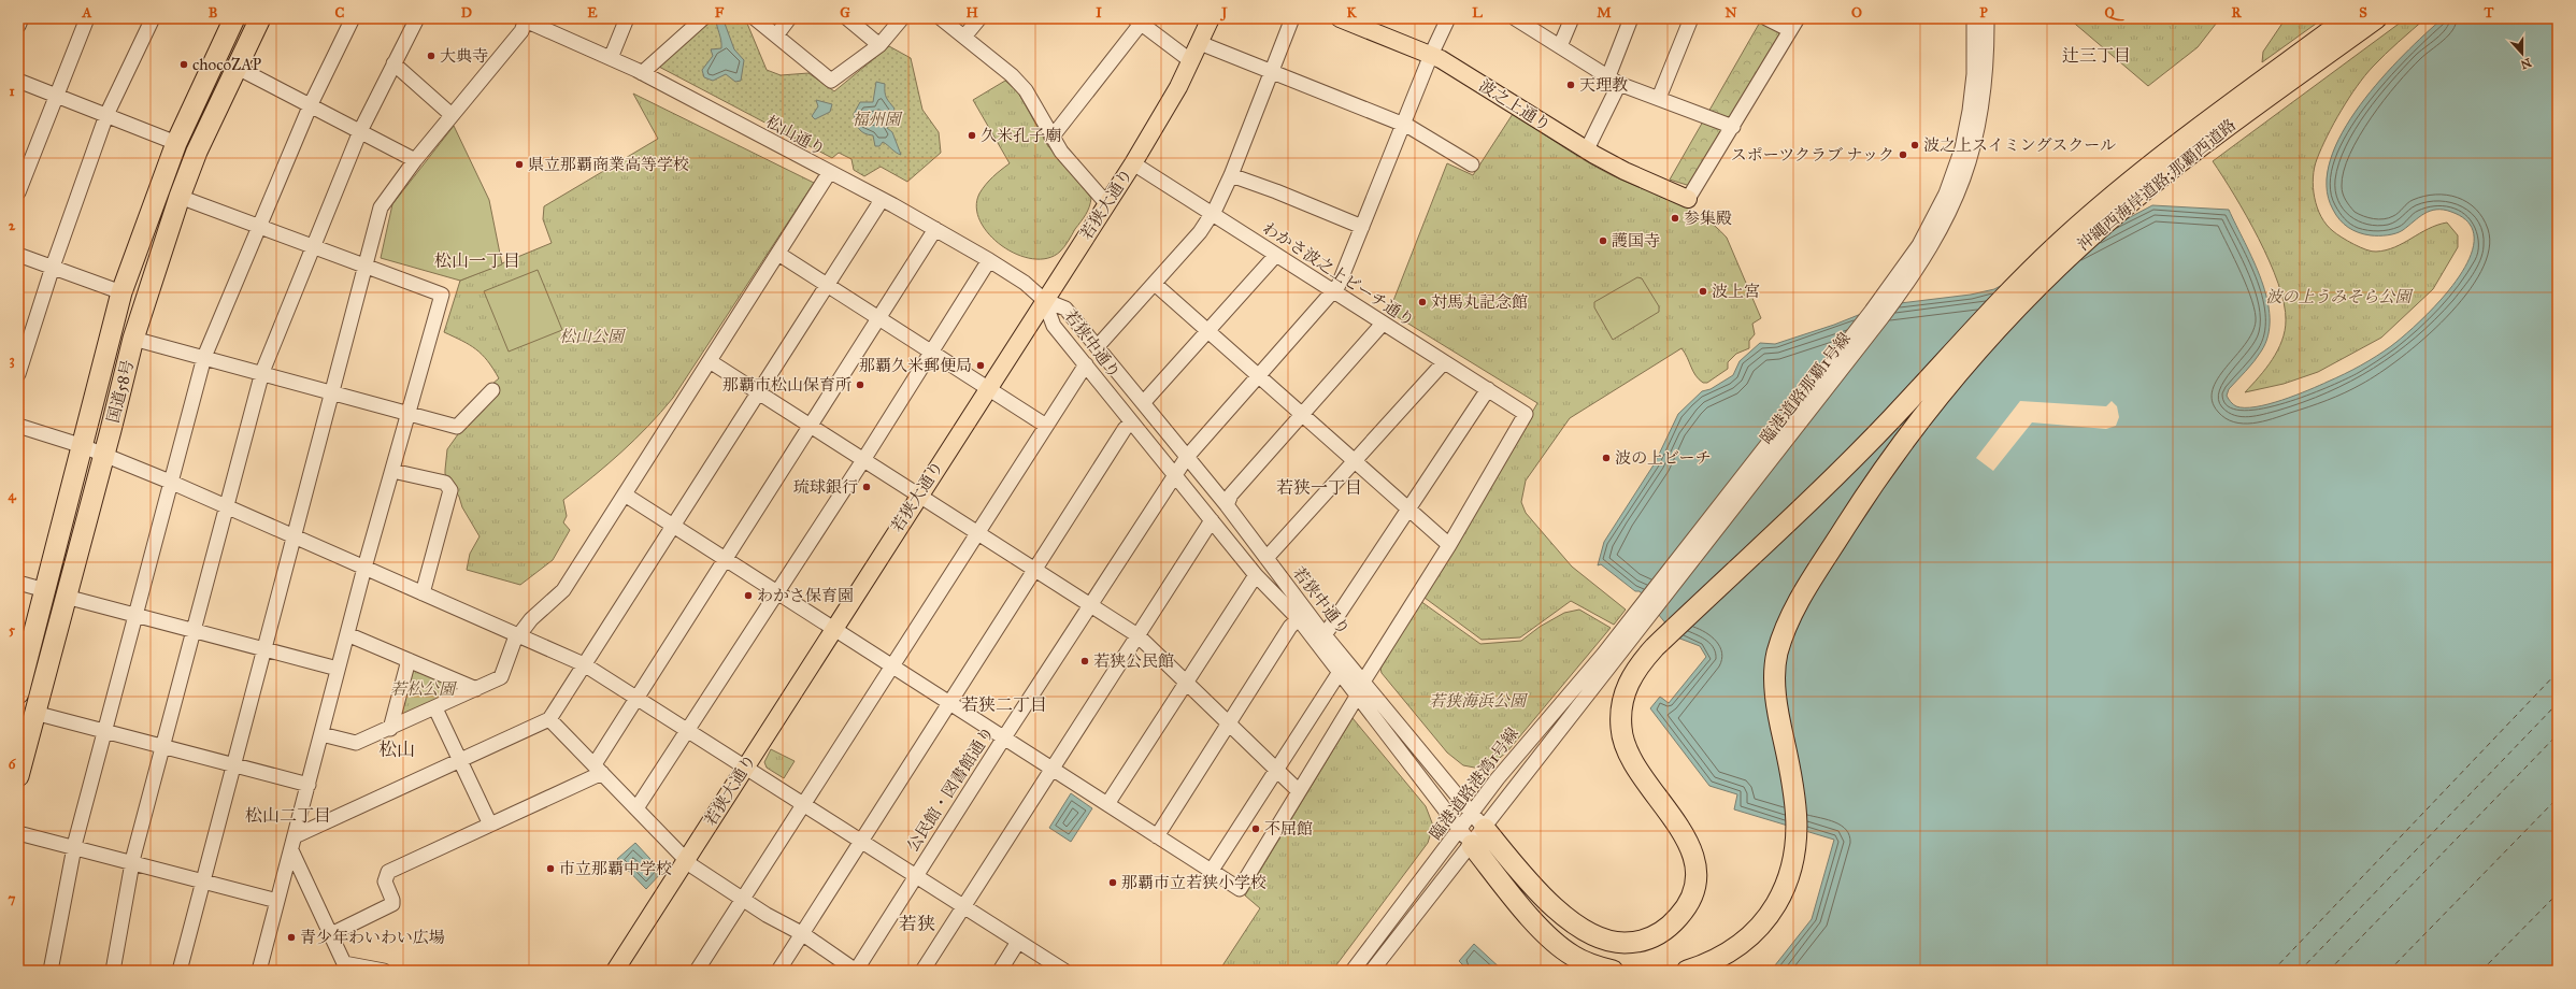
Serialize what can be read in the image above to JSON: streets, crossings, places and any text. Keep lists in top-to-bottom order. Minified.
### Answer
{"streets":{"highway":["沖縄西海岸道路;那覇西道路","国道58号"],"main road":["波之上通り","若狭大通り"],"street":["松山通り","わかさ波之上ビーチ通り","若狭中通り","臨港道路那覇1号線","臨港道路港湾1号線","公民館・図書館通り"]},"crossings":[["波之上通り","公民館・図書館通り"],["松山通り","若狭大通り"],["松山通り","若狭中通り"],["沖縄西海岸道路;那覇西道路","若狭中通り"],["沖縄西海岸道路;那覇西道路","臨港道路港湾1号線"],["若狭大通り","わかさ波之上ビーチ通り"],["若狭大通り","若狭中通り"],["わかさ波之上ビーチ通り","公民館・図書館通り"],["若狭中通り","臨港道路港湾1号線"],["若狭中通り","公民館・図書館通り"],["臨港道路那覇1号線","臨港道路港湾1号線"]],"districts":["辻三丁目","松山一丁目","若狭一丁目","若狭二丁目","松山","松山二丁目","若狭"],"parks":["福州園","波の上うみそら公園","松山公園","若松公園","若狭海浜公園"],"places":["大典寺","chocoZAP","天理教","久米孔子廟","波之上スイミングスクール","スポーツクラブ ナック","県立那覇商業高等学校","参集殿","護国寺","波上宮","対馬丸記念館","那覇久米郵便局","那覇市松山保育所","波の上ビーチ","琉球銀行","わかさ保育園","若狭公民館","不屈館","市立那覇中学校","那覇市立若狭小学校","青少年わいわい広場"],"north":"bottom","grid":{"columns":["A","B","C","D","E","F","G","H","I","J","K","L","M","N","O","P","Q","R","S","T"],"rows":["1","2","3","4","5","6","7"]}}
